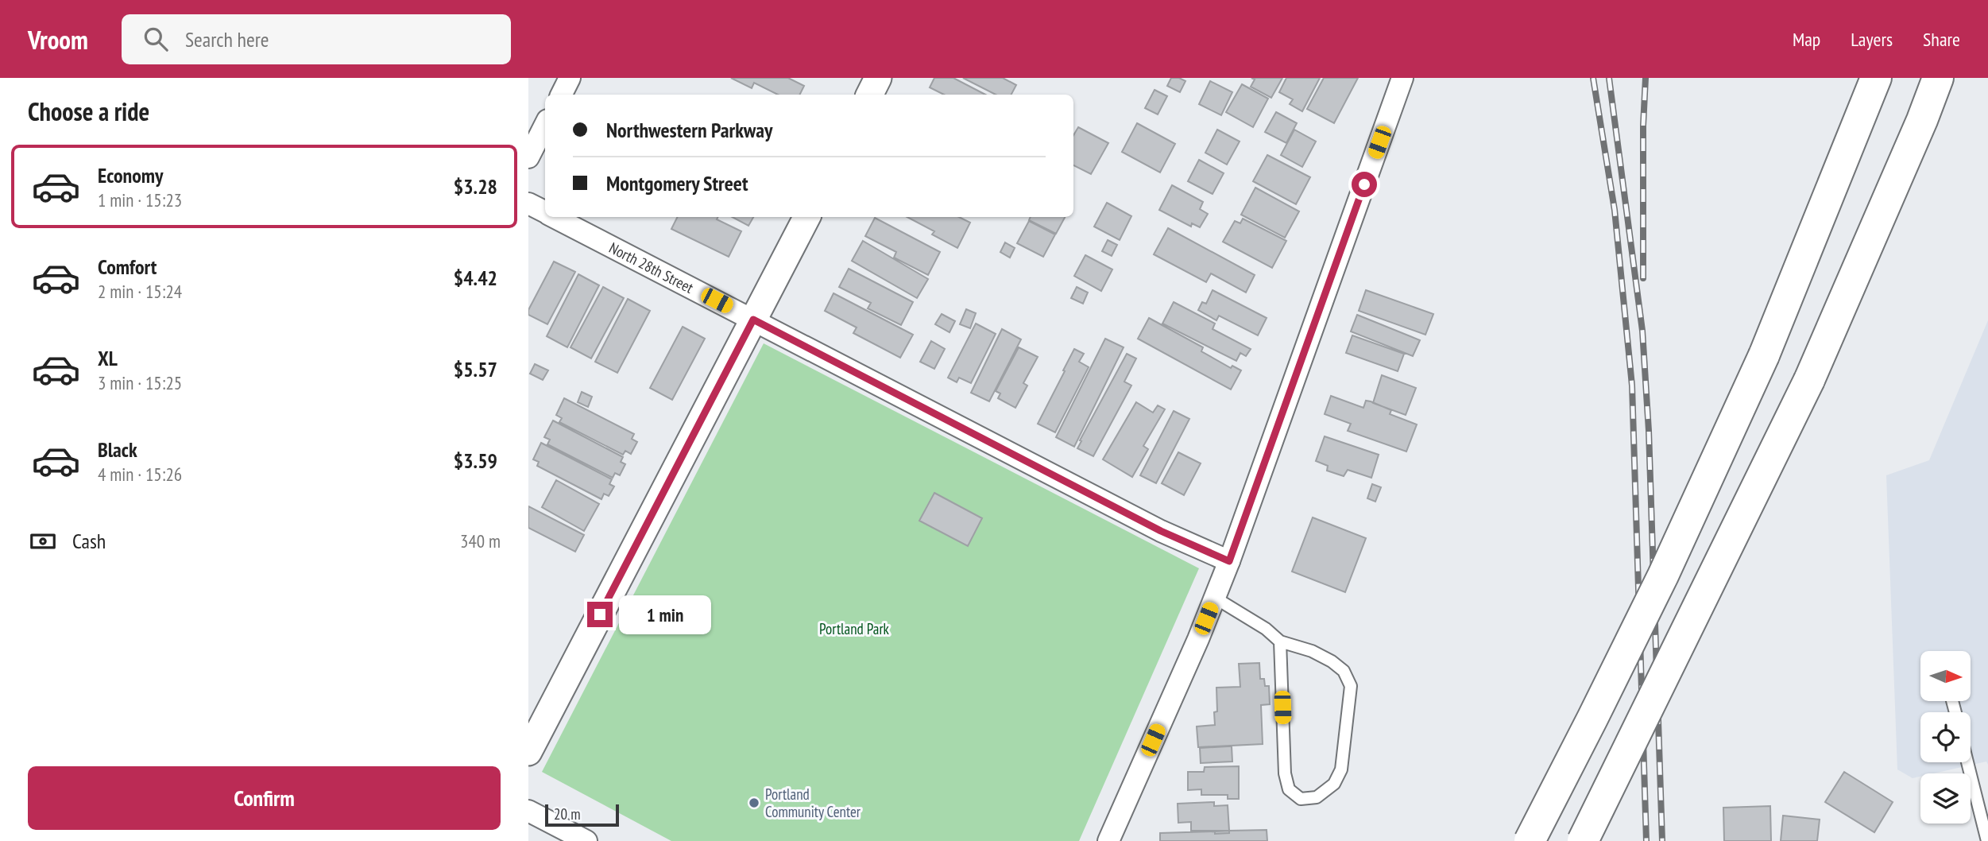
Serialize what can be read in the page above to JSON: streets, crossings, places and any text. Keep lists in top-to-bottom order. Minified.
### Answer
{"streets":{"street":["North 28th Street"]},"parks":["Portland Park"],"places":["Portland Community Center"],"scale_bar":"20 m","north":"right","page":{"header":"Vroom","search":"Search here","nav":["Map","Layers","Share"],"heading":"Choose a ride","banner":["Northwestern Parkway","Montgomery Street"],"list":[{"name":"Economy","note":"1 min · 15:23","value":"$3.28"},{"name":"Comfort","note":"2 min · 15:24","value":"$4.42"},{"name":"XL","note":"3 min · 15:25","value":"$5.57"},{"name":"Black","note":"4 min · 15:26","value":"$3.59"}],"pay":["Cash","340 m"],"bubble":"1 min","buttons":"Confirm","scale":"20 m"}}
